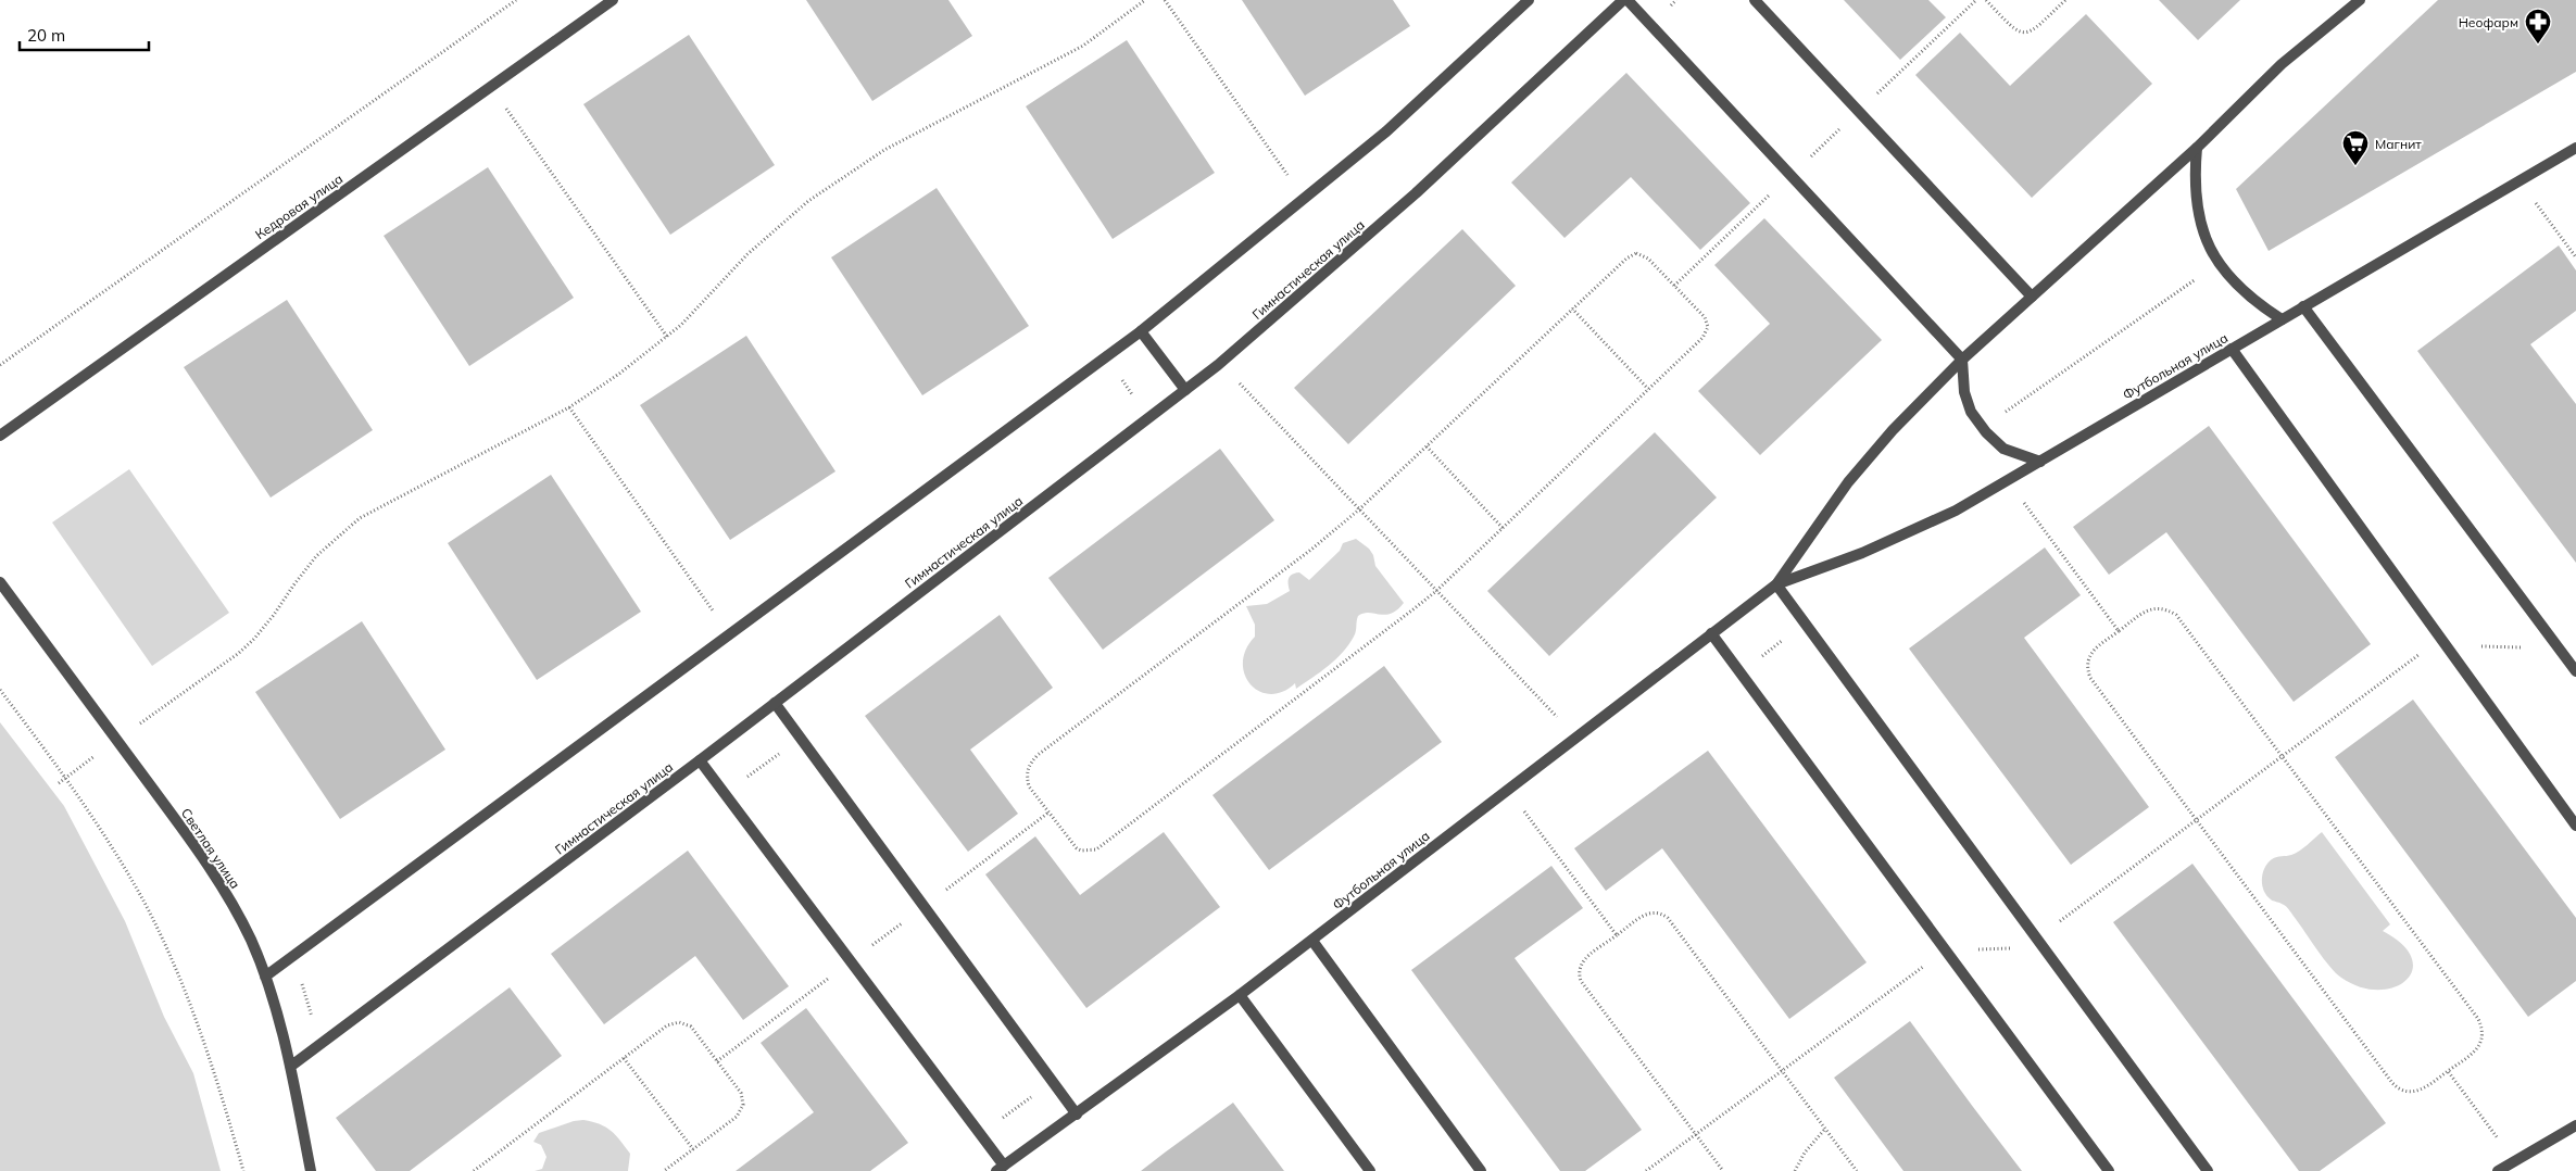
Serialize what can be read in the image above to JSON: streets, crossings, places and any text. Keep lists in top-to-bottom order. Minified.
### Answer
{"streets":{"street":["Кедровая улица","Гимнастическая улица","Футбольная улица","Светлая улица"]},"crossings":[["Гимнастическая улица","Светлая улица"]],"places":{"pharmacy":["Неофарм"],"supermarket":["Магнит"]},"scale_bar":"20 m"}
